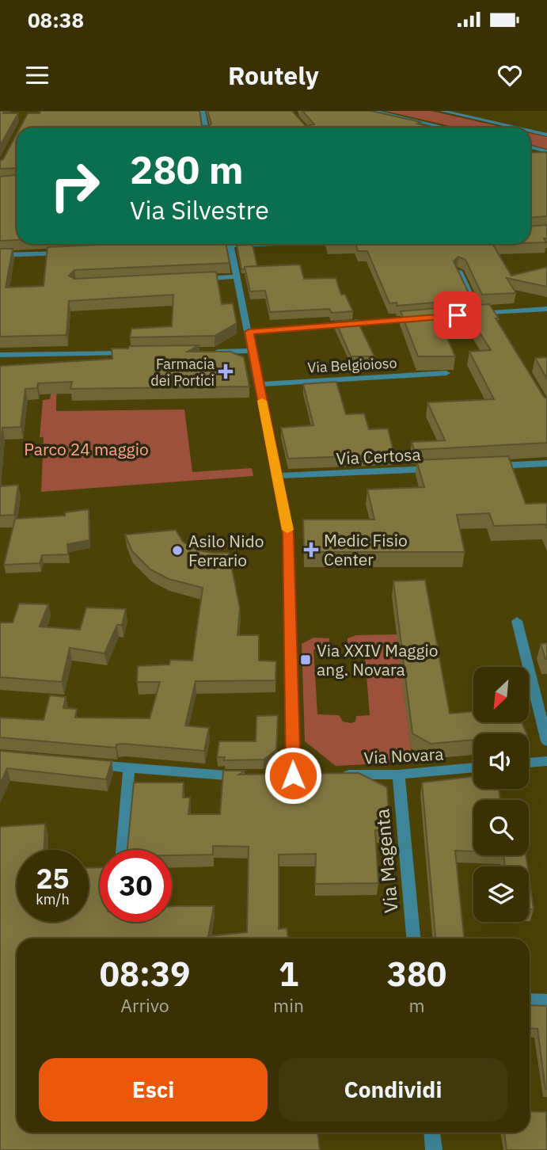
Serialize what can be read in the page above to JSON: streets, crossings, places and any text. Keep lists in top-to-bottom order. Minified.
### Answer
{"streets":{"street":["Via Belgioioso","Via Certosa","Via Novara","Via Magenta"]},"crossings":[["Via Novara","Via Magenta"]],"parks":["Parco 24 maggio"],"places":{"health":["Farmacia dei Portici","Medic Fisio Center"],"other":["Asilo Nido Ferrario"],"transit":["Via XXIV Maggio ang. Novara"]},"north":"bottom left","page":{"status":"08:38","header":"Routely","turn":["280 m","Via Silvestre"],"speed":"25 km/h","limit":"30","eta":["08:39","Arrivo","1","min","380","m"],"buttons":["Esci","Condividi"]}}
